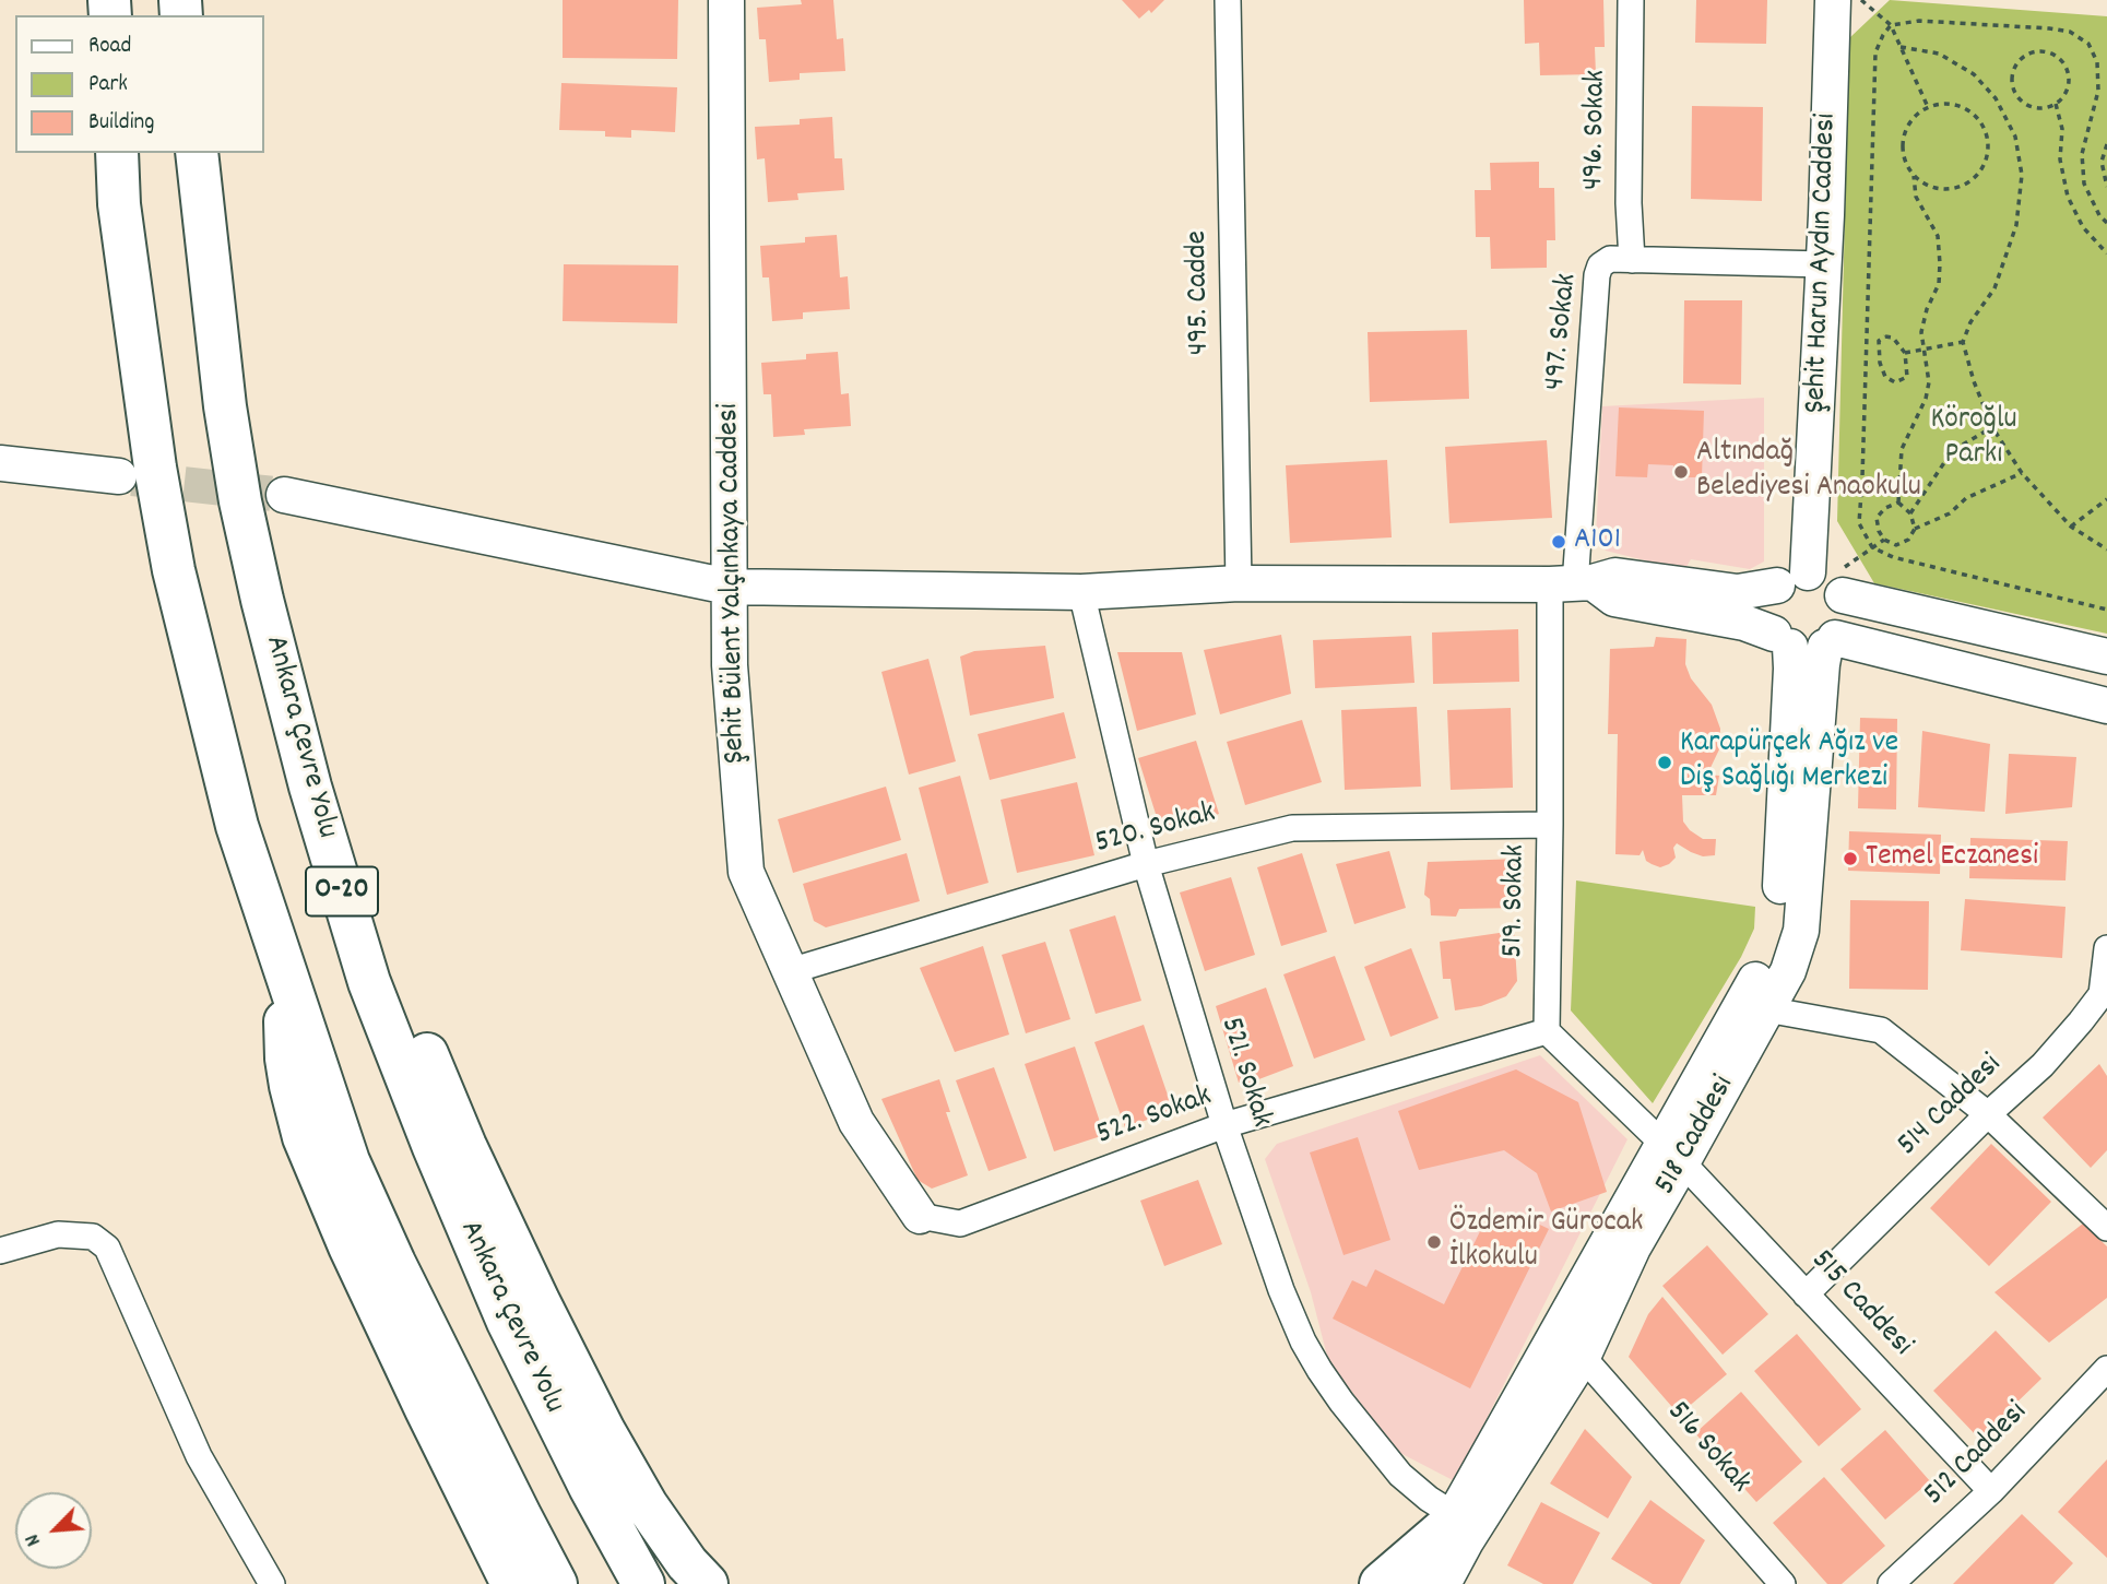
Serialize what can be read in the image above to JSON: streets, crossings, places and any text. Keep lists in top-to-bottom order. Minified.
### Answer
{"streets":{"highway":["Ankara Çevre Yolu","O-20"],"street":["496. Sokak","Şehit Harun Aydın Caddesi","495. Cadde","497. Sokak","Şehit Bülent Yalçınkaya Caddesi","520. Sokak","519. Sokak","521. Sokak","514 Caddesi","522. Sokak","518 Caddesi","515 Caddesi","516 Sokak","512 Caddesi"]},"crossings":[["496. Sokak","497. Sokak"],["Şehit Harun Aydın Caddesi","497. Sokak"],["Şehit Harun Aydın Caddesi","518 Caddesi"],["497. Sokak","519. Sokak"],["Şehit Bülent Yalçınkaya Caddesi","520. Sokak"],["Şehit Bülent Yalçınkaya Caddesi","522. Sokak"],["520. Sokak","519. Sokak"],["520. Sokak","521. Sokak"],["519. Sokak","522. Sokak"],["521. Sokak","522. Sokak"],["521. Sokak","518 Caddesi"],["514 Caddesi","515 Caddesi"],["518 Caddesi","515 Caddesi"],["518 Caddesi","516 Sokak"],["515 Caddesi","512 Caddesi"]],"parks":["Köroğlu Parkı"],"places":["Altındağ Belediyesi Anaokulu","A101","Karapürçek Ağız ve Diş Sağlığı Merkezi","Temel Eczanesi","Özdemir Gürocak İlkokulu"],"legend":["Road","Park","Building"],"north":"bottom left"}
